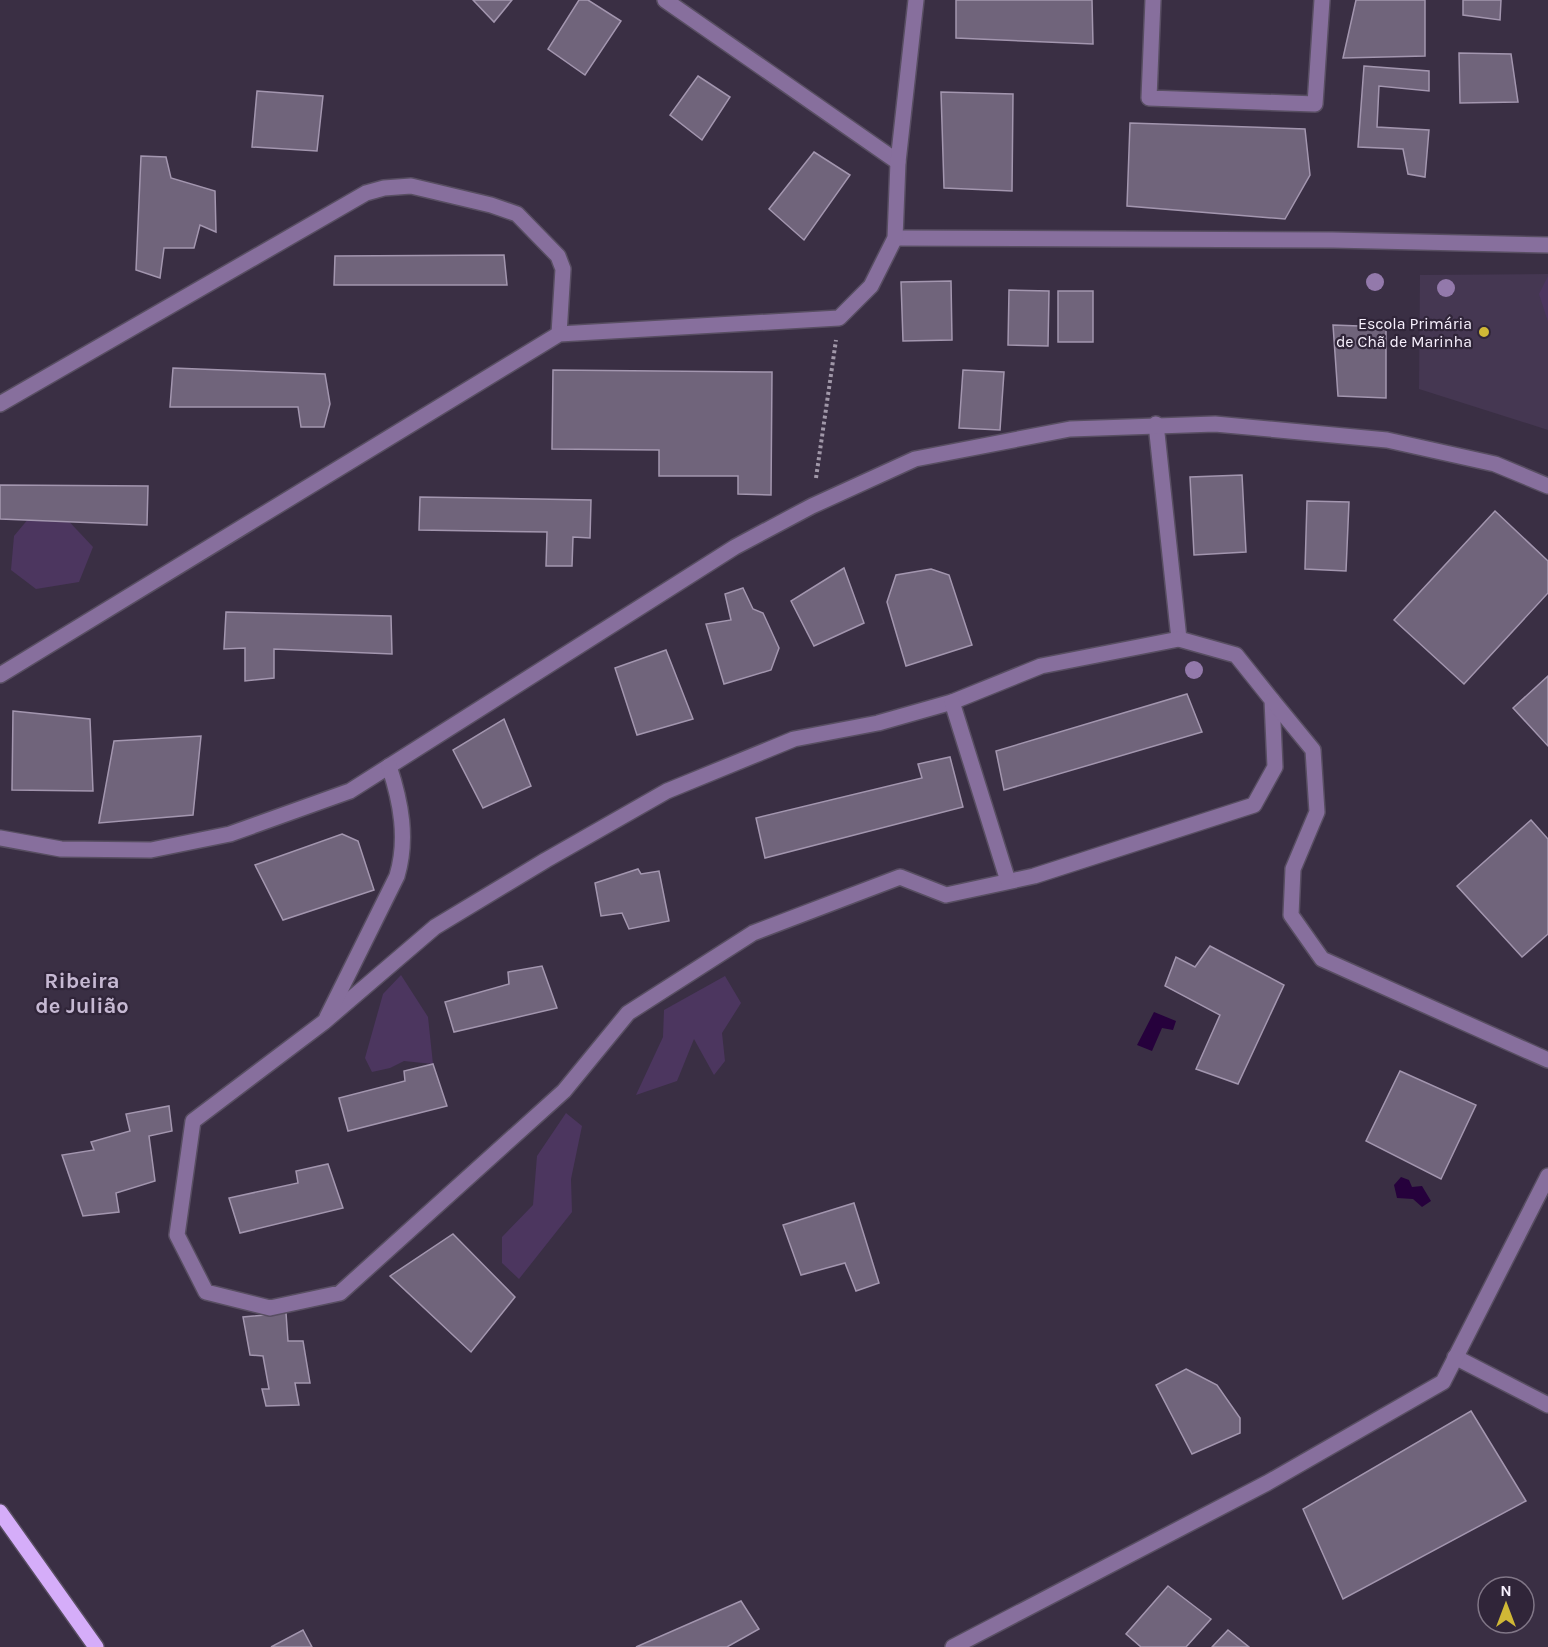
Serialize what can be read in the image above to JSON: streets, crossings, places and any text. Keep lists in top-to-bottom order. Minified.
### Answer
{"districts":["Ribeira de Julião"],"places":["Escola Primária de Chã de Marinha"],"north":"top"}
